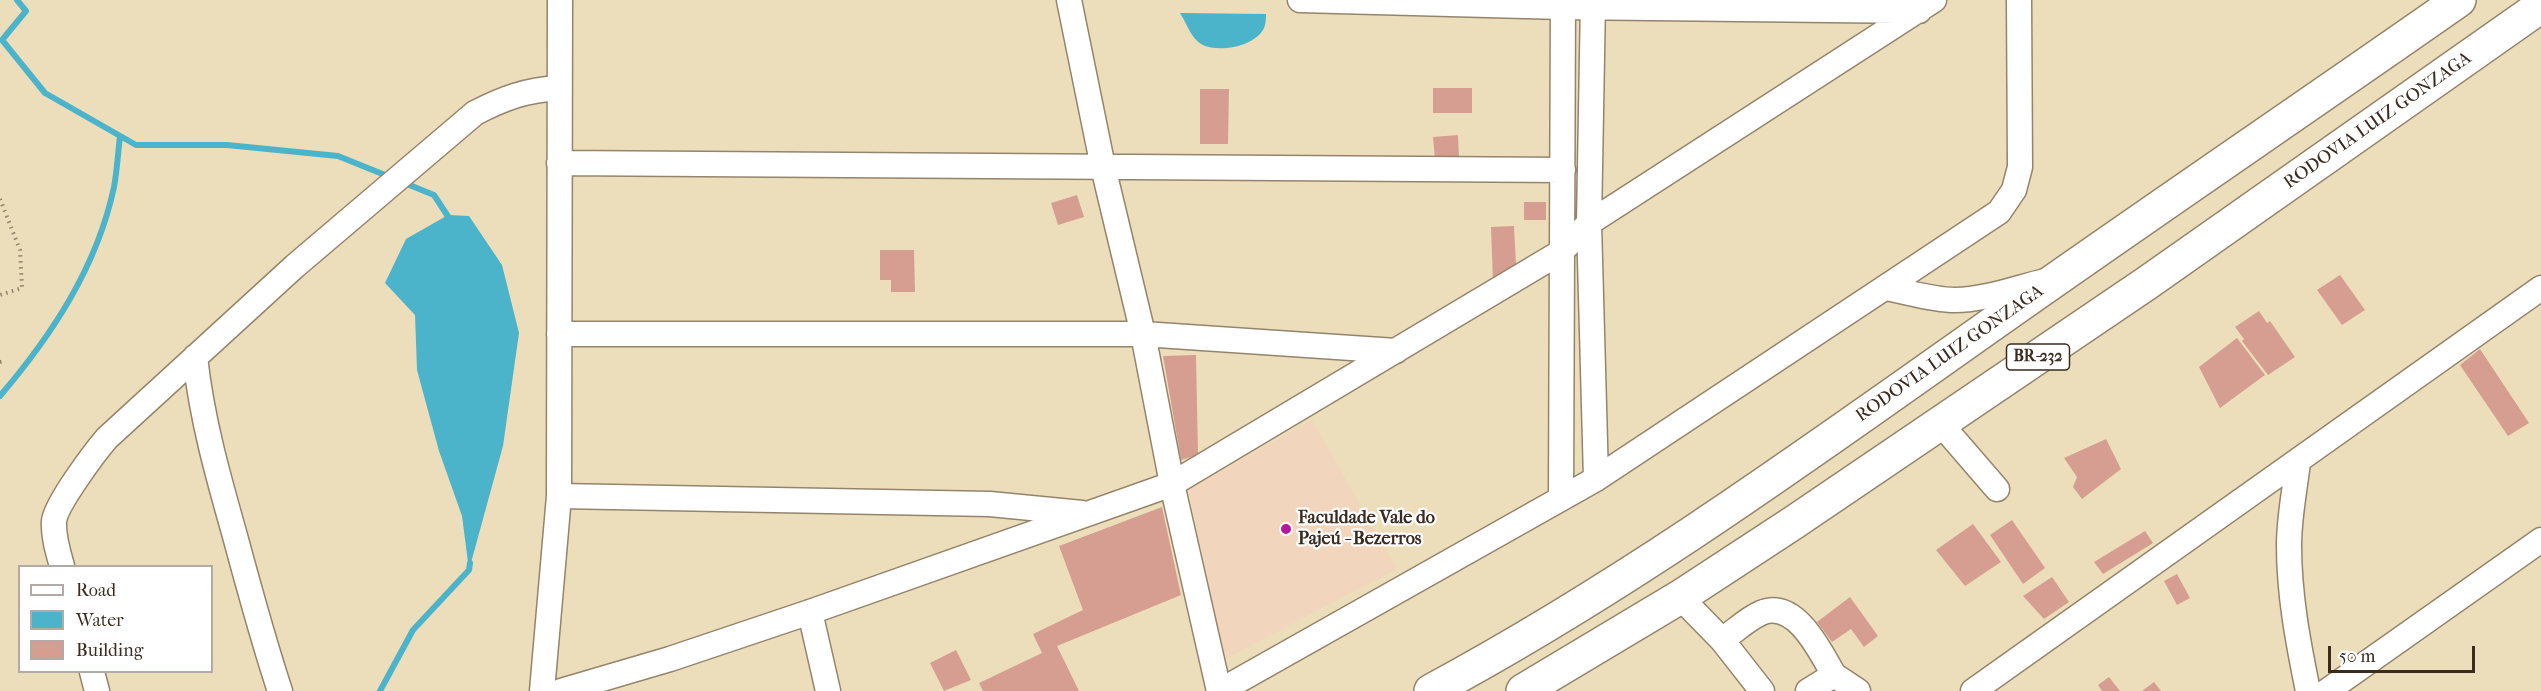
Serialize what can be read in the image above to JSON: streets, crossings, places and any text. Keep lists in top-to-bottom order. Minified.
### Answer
{"streets":{"highway":["RODOVIA LUIZ GONZAGA","BR-232"]},"places":["Faculdade Vale do Pajeú - Bezerros"],"legend":["Road","Water","Building"],"scale_bar":"50 m"}
